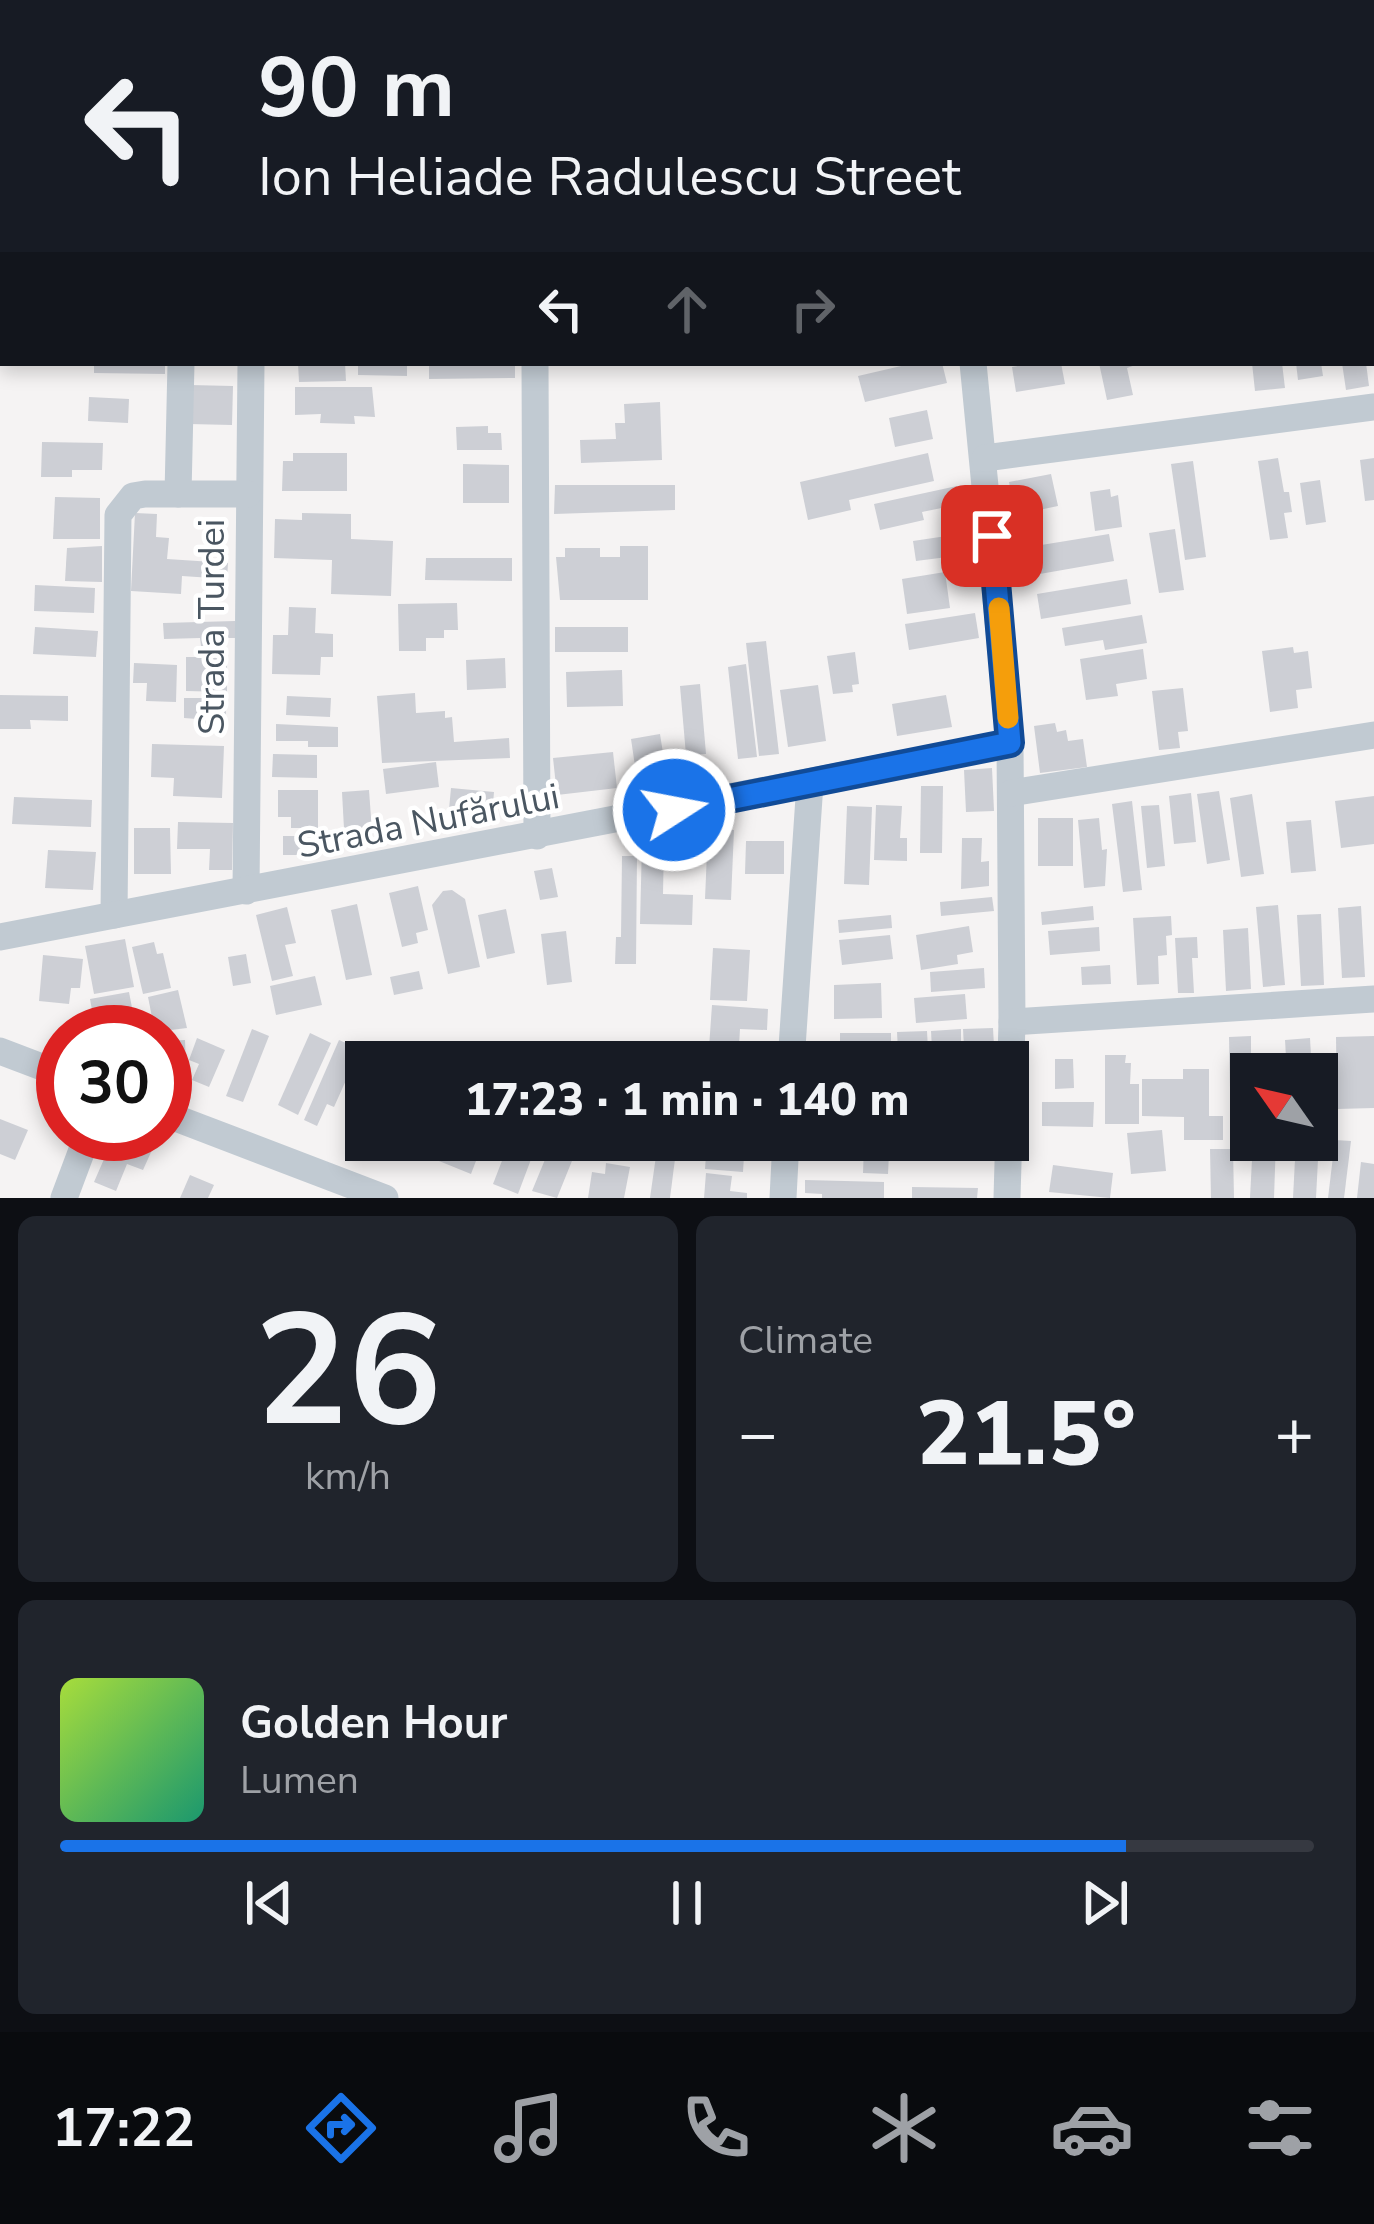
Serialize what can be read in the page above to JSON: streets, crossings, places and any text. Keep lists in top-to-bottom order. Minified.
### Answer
{"streets":{"street":["Strada Turdei","Strada Nufărului"]},"crossings":[["Strada Turdei","Strada Nufărului"]],"north":"top left","page":{"turn":["90 m","Ion Heliade Radulescu Street"],"limit":"30","trip":"17:23 · 1 min · 140 m","tile":[["26","km/h"],"Climate"],"heat":["−","21.5°","+"],"song":["Golden Hour","Lumen"],"tabs":"17:22"}}
